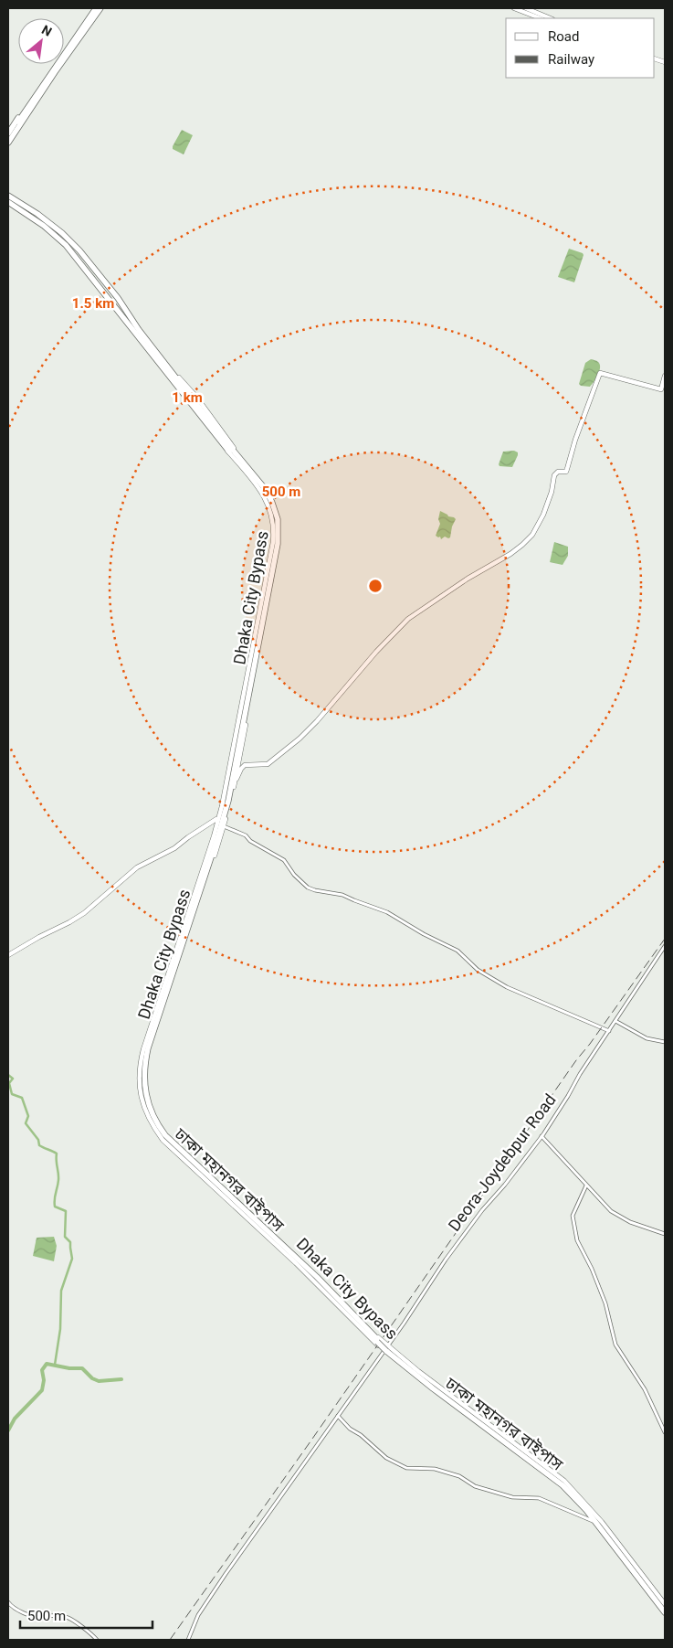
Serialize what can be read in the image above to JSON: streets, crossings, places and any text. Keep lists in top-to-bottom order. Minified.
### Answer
{"streets":{"highway":["Dhaka City Bypass","ঢাকা মহানগর বাইপাস"],"street":["Deora-Joydebpur Road"]},"crossings":[["Dhaka City Bypass","Deora-Joydebpur Road"],["Dhaka City Bypass","ঢাকা মহানগর বাইপাস"],["Deora-Joydebpur Road","ঢাকা মহানগর বাইপাস"]],"legend":["Road","Railway"],"scale_bar":"500 m","north":"top right","rings":["1.5 km","1 km","500 m"]}
